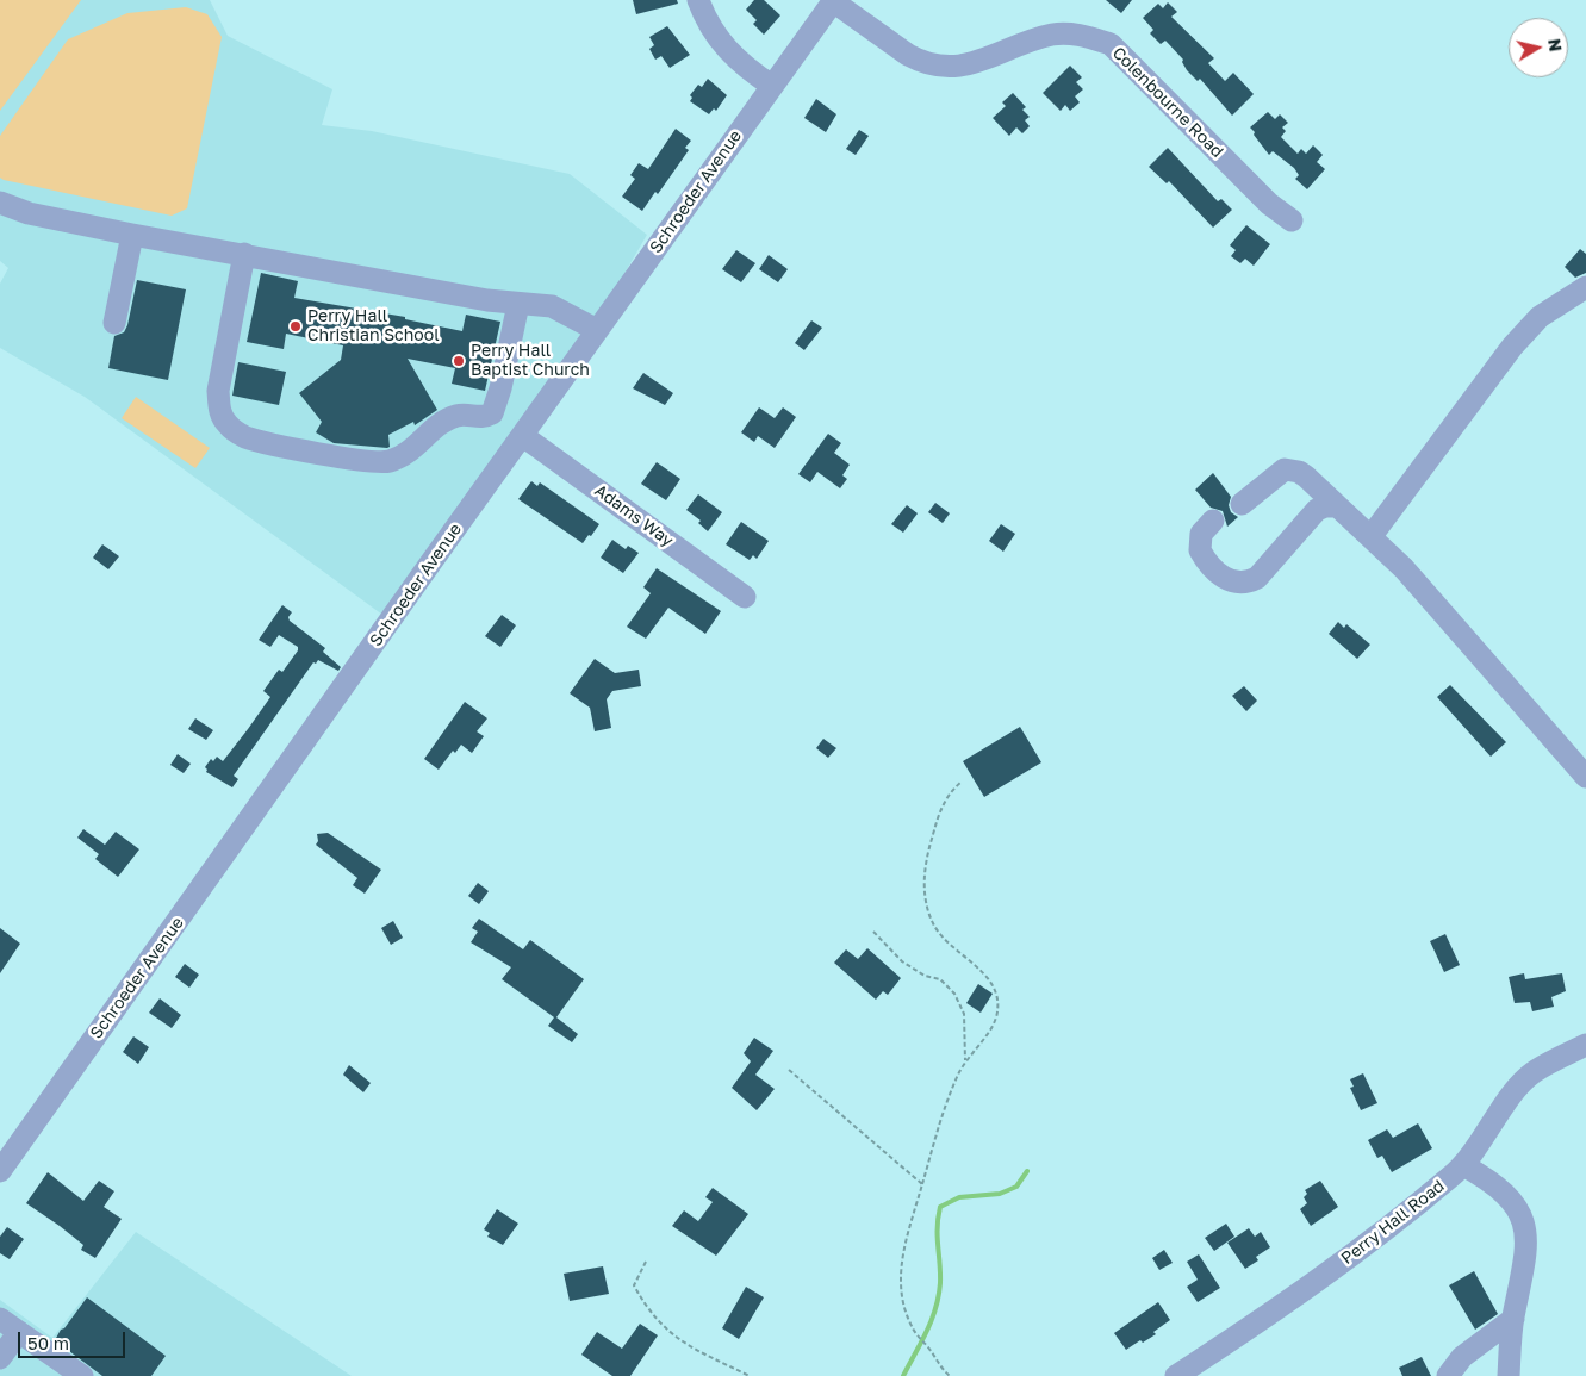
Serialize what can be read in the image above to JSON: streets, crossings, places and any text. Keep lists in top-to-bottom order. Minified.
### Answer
{"streets":{"street":["Colenbourne Road","Schroeder Avenue","Adams Way","Perry Hall Road"]},"crossings":[["Colenbourne Road","Schroeder Avenue"],["Schroeder Avenue","Adams Way"]],"places":["Perry Hall Christian School","Perry Hall Baptist Church"],"scale_bar":"50 m","north":"right"}
